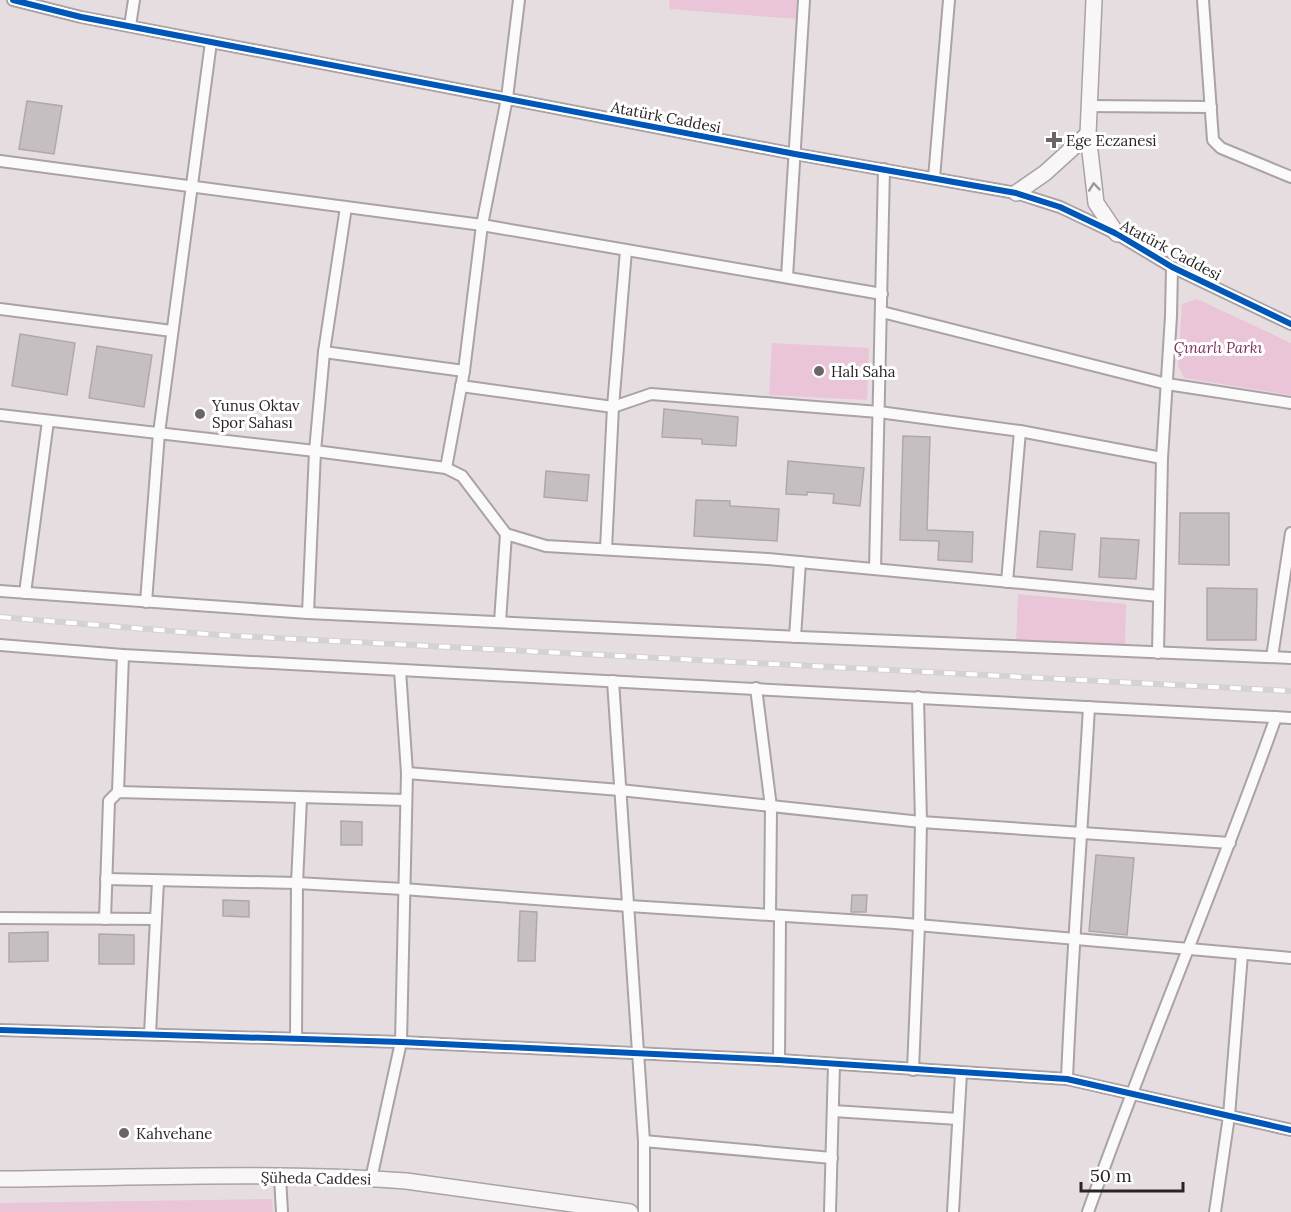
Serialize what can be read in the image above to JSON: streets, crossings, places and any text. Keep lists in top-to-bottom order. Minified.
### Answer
{"streets":{"main road":["Şüheda Caddesi"],"street":["Atatürk Caddesi"]},"parks":["Çınarlı Parkı"],"places":{"health":["Ege Eczanesi"],"other":["Halı Saha","Yunus Oktav Spor Sahası","Kahvehane"]},"scale_bar":"50 m"}
